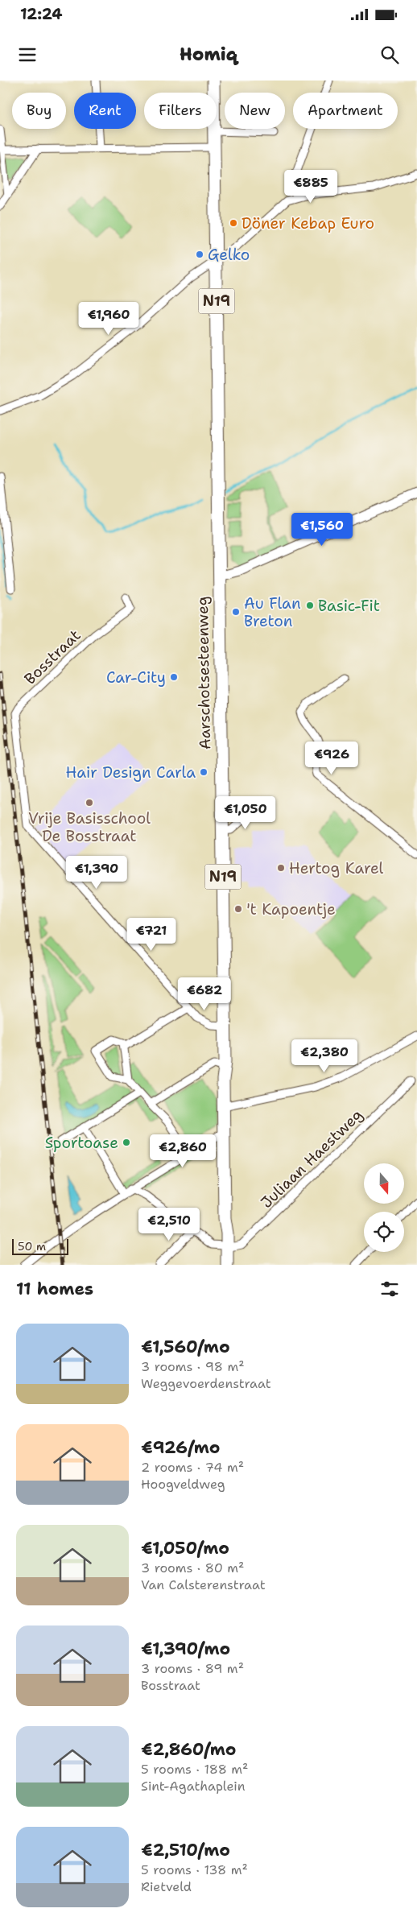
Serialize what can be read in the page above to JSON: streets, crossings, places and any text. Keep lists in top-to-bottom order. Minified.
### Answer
{"streets":{"main road":["N19","Aarschotsesteenweg"],"street":["Bosstraat","Juliaan Haestweg"]},"crossings":[["Bosstraat","Aarschotsesteenweg"],["Aarschotsesteenweg","Juliaan Haestweg"]],"places":["Döner Kebap Euro","Gelko","Basic-Fit","Au Flan Breton","Car-City","Hair Design Carla","Vrije Basisschool De Bosstraat","Hertog Karel","'t Kapoentje","Sportoase"],"scale_bar":"50 m","north":"bottom","page":{"status":"12:24","header":"Homiq","chip":["Buy","Rent","Filters","New","Apartment"],"price":["€885","€1,960","€1,560","€926","€1,050","€1,390","€721","€682","€2,380","€2,860","€2,510"],"scale":"50 m","heading":"11 homes","list":[{"name":"€1,560/mo","note":"3 rooms · 98 m² · Weggevoerdenstraat"},{"name":"€926/mo","note":"2 rooms · 74 m² · Hoogveldweg"},{"name":"€1,050/mo","note":"3 rooms · 80 m² · Van Calsterenstraat"},{"name":"€1,390/mo","note":"3 rooms · 89 m² · Bosstraat"},{"name":"€2,860/mo","note":"5 rooms · 188 m² · Sint-Agathaplein"},{"name":"€2,510/mo","note":"5 rooms · 138 m² · Rietveld"}]}}
